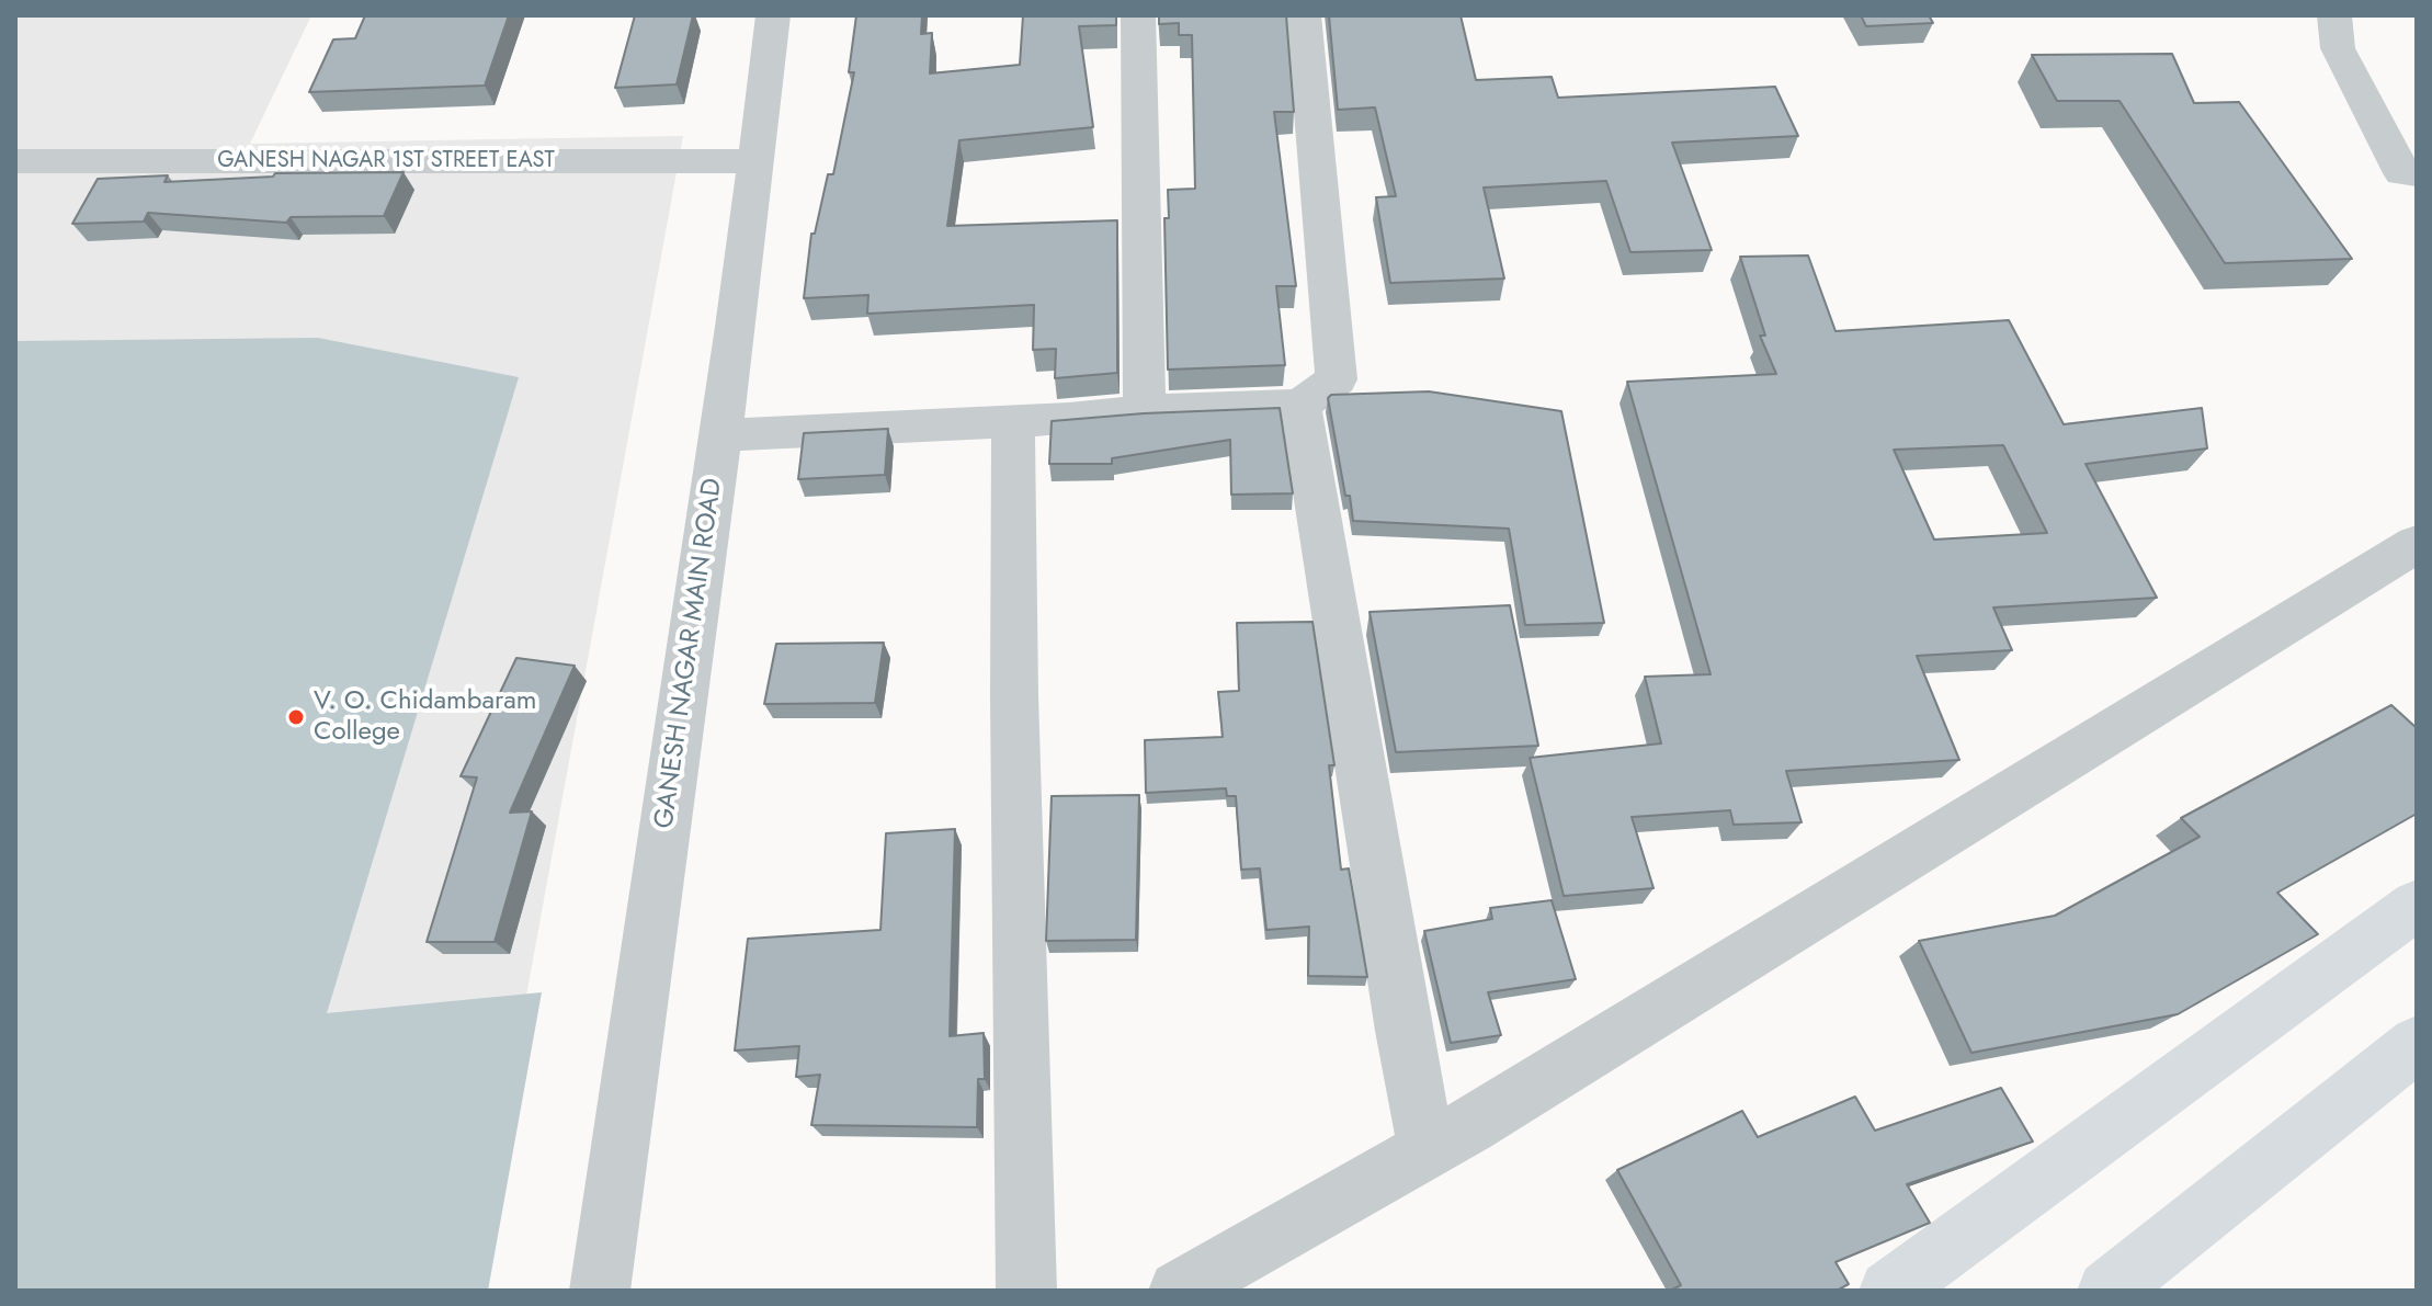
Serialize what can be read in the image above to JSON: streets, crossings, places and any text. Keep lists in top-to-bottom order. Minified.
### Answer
{"streets":{"street":["GANESH NAGAR 1ST STREET EAST","GANESH NAGAR MAIN ROAD"]},"crossings":[["GANESH NAGAR 1ST STREET EAST","GANESH NAGAR MAIN ROAD"]],"places":["V. O. Chidambaram College"]}
